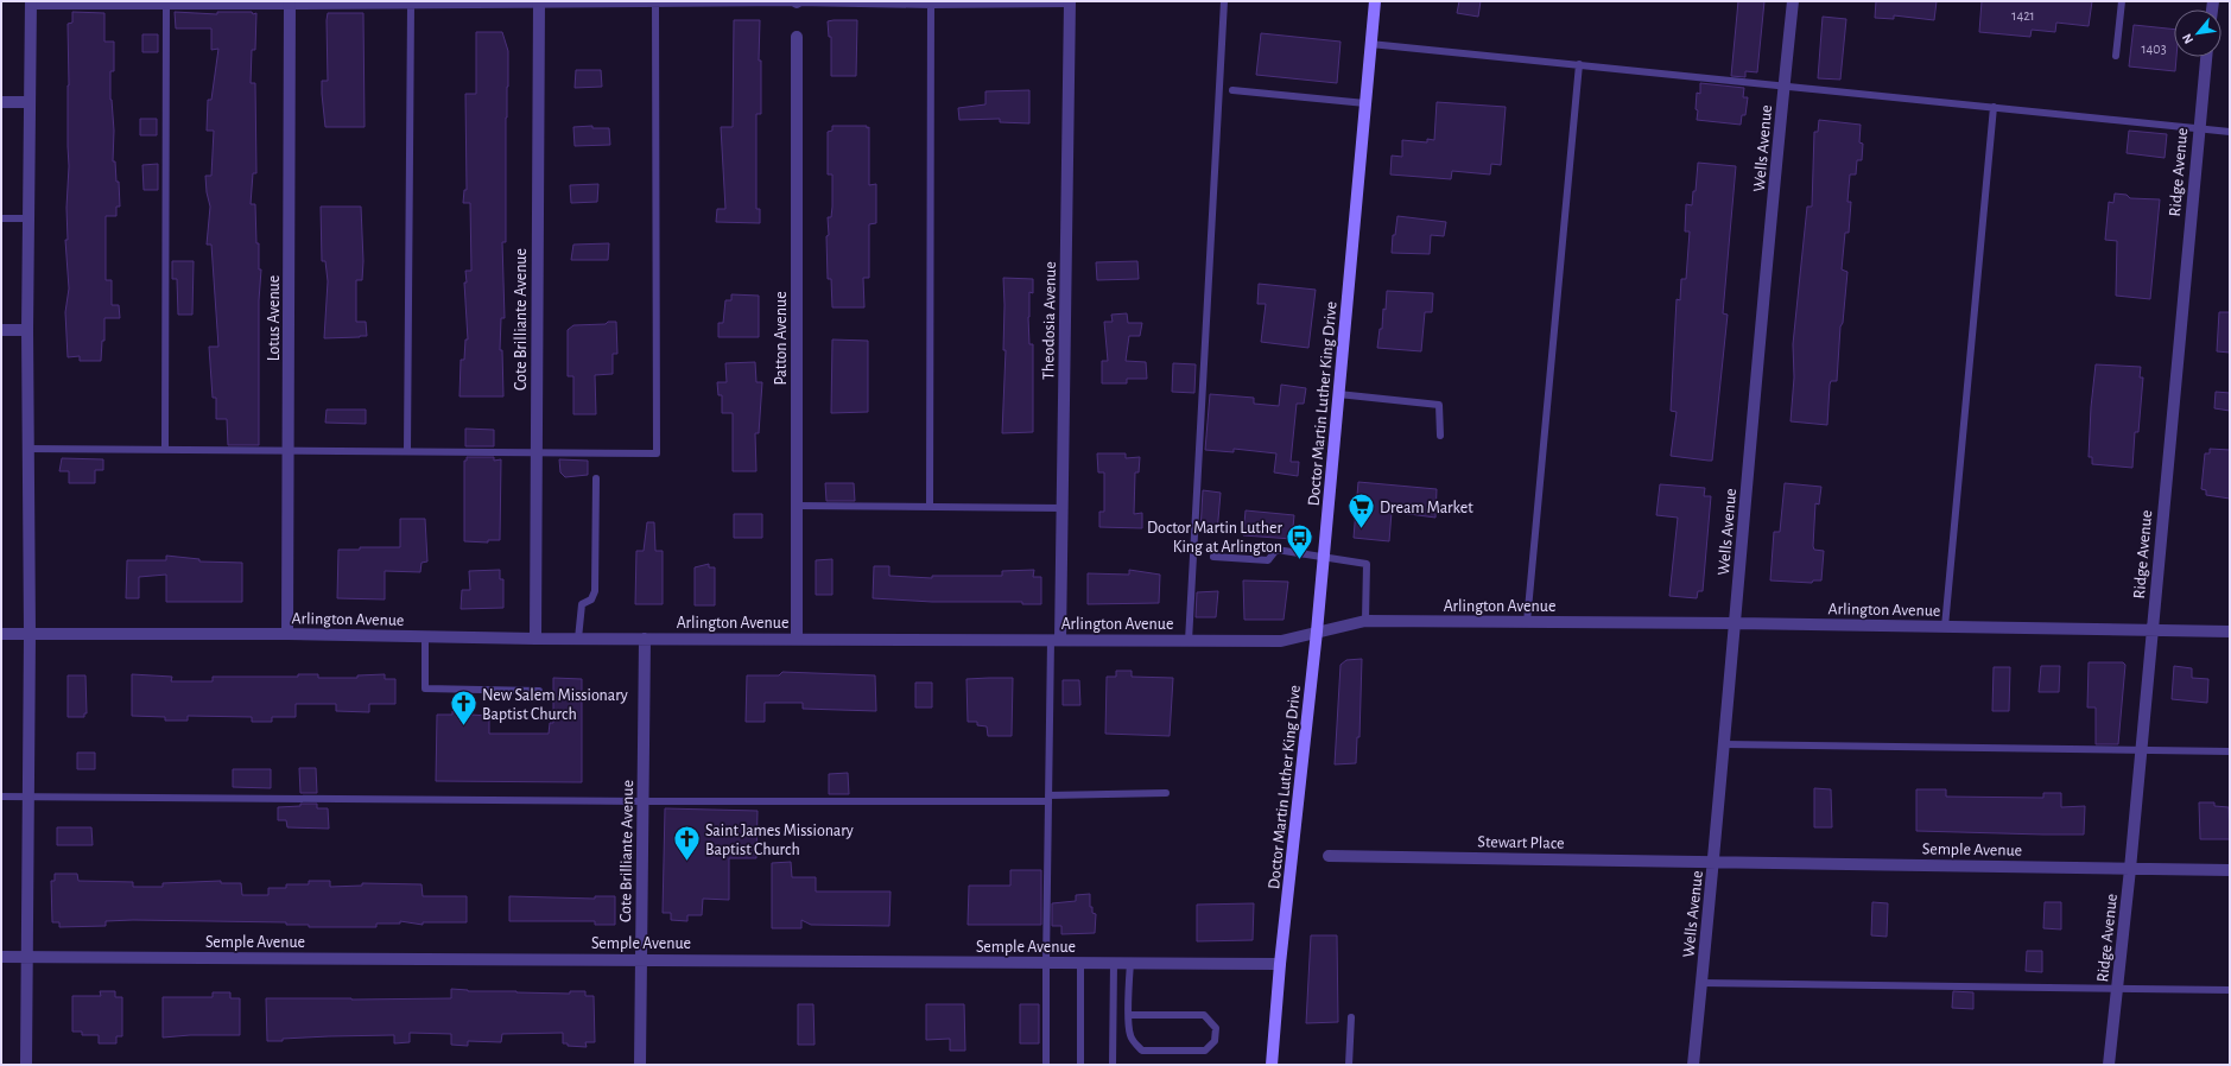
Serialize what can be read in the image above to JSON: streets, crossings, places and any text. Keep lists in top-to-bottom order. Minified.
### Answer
{"streets":{"main road":["Doctor Martin Luther King Drive"],"street":["Wells Avenue","Ridge Avenue","Lotus Avenue","Cote Brilliante Avenue","Theodosia Avenue","Patton Avenue","Arlington Avenue","Stewart Place","Semple Avenue"]},"crossings":[["Wells Avenue","Arlington Avenue"],["Wells Avenue","Stewart Place"],["Wells Avenue","Semple Avenue"],["Ridge Avenue","Arlington Avenue"],["Ridge Avenue","Semple Avenue"],["Lotus Avenue","Arlington Avenue"],["Cote Brilliante Avenue","Arlington Avenue"],["Cote Brilliante Avenue","Semple Avenue"],["Theodosia Avenue","Arlington Avenue"],["Patton Avenue","Arlington Avenue"],["Doctor Martin Luther King Drive","Arlington Avenue"],["Doctor Martin Luther King Drive","Semple Avenue"],["Stewart Place","Semple Avenue"]],"places":{"supermarket":["Dream Market"],"bus stop":["Doctor Martin Luther King at Arlington"],"church":["New Salem Missionary Baptist Church","Saint James Missionary Baptist Church"]},"house_numbers":["1421","1403"],"north":"bottom left"}
